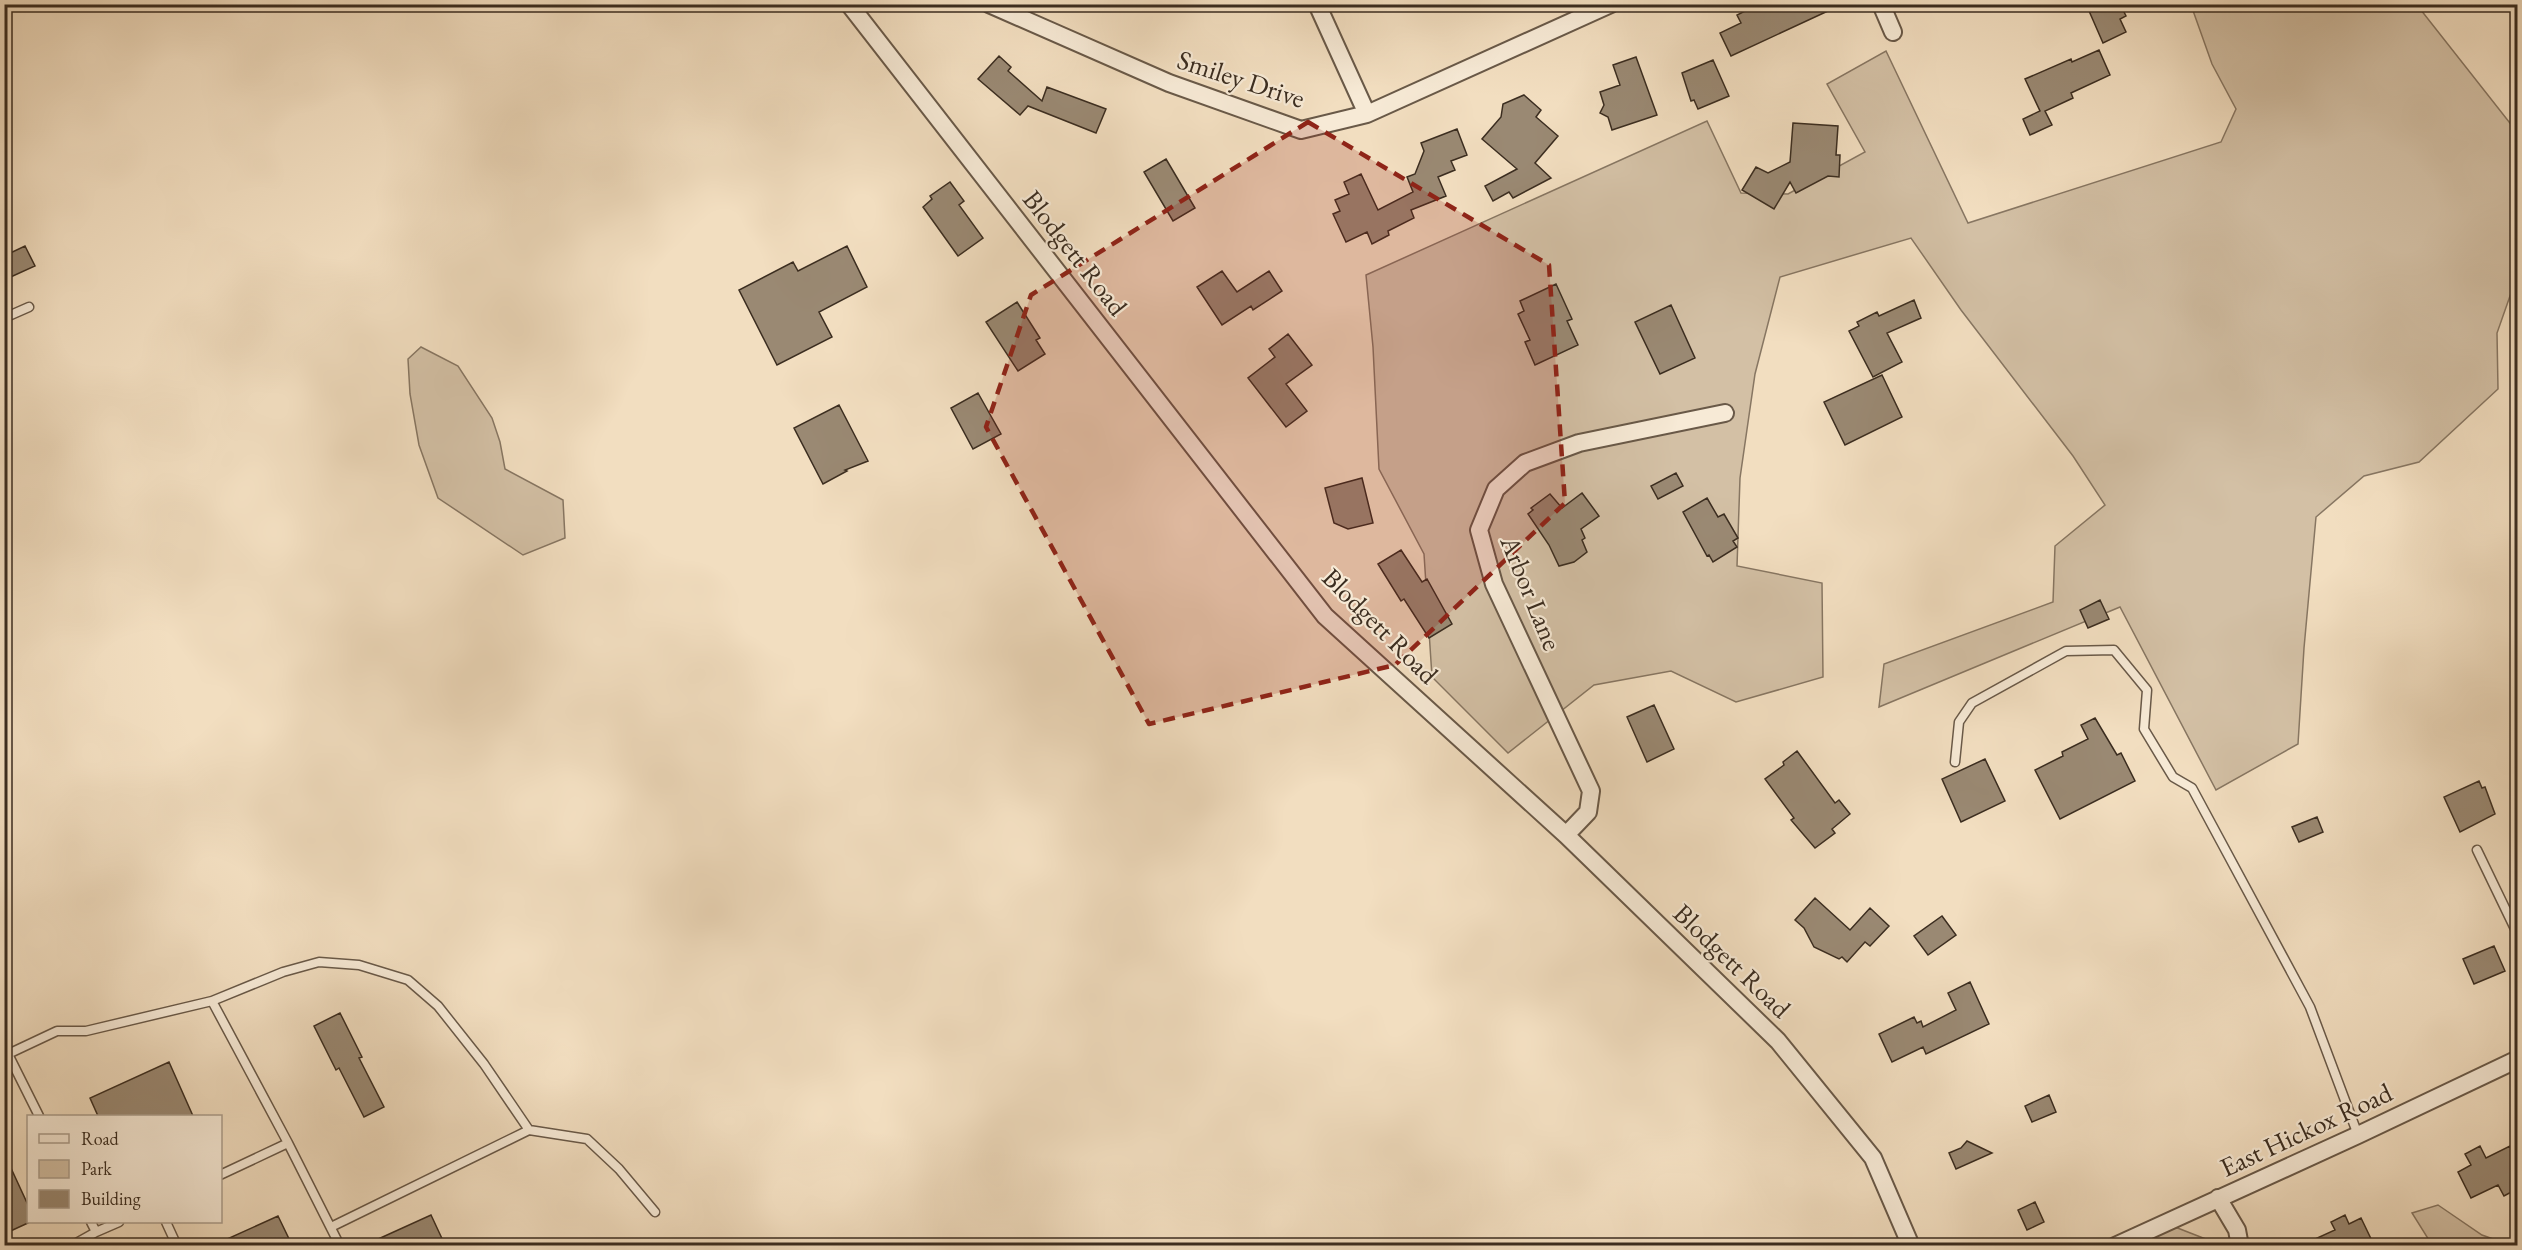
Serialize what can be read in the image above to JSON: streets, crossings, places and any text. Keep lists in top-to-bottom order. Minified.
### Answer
{"streets":{"street":["Smiley Drive","Blodgett Road","Arbor Lane","East Hickox Road"]},"crossings":[["Blodgett Road","Arbor Lane"]],"legend":["Road","Park","Building"]}
